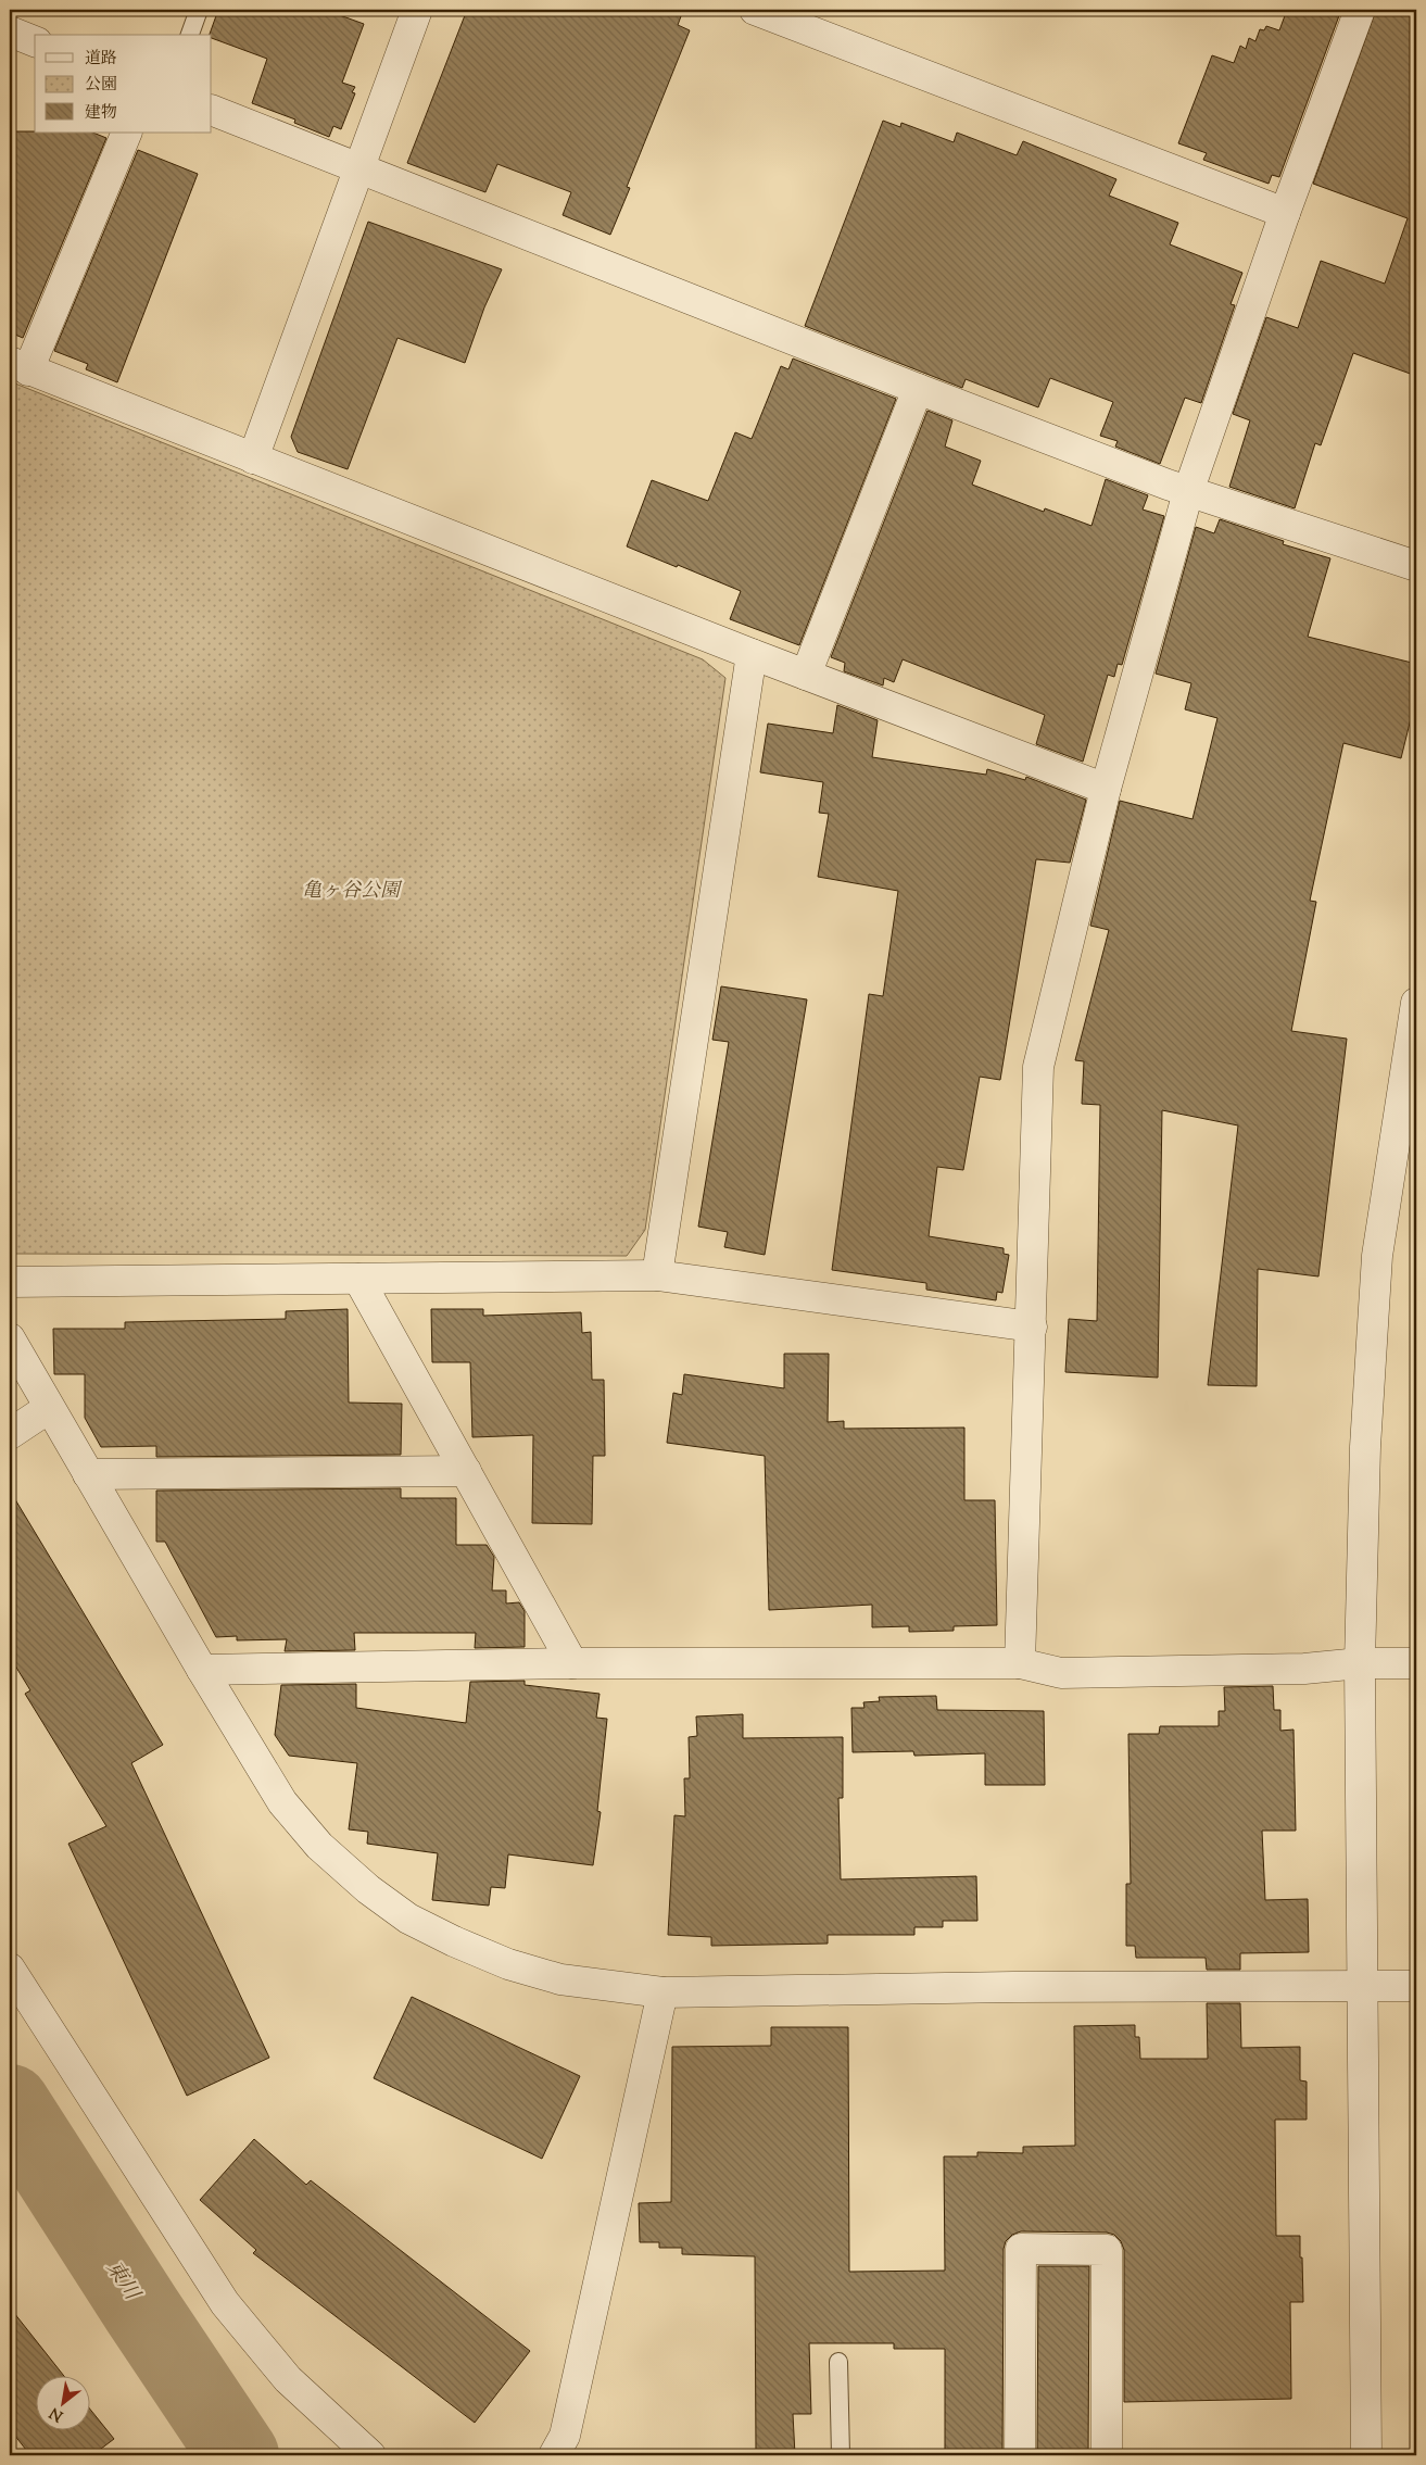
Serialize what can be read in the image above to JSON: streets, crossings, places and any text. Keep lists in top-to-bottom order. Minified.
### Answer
{"water":["東川"],"parks":["亀ヶ谷公園"],"legend":["道路","公園","建物"],"north":"bottom left"}
